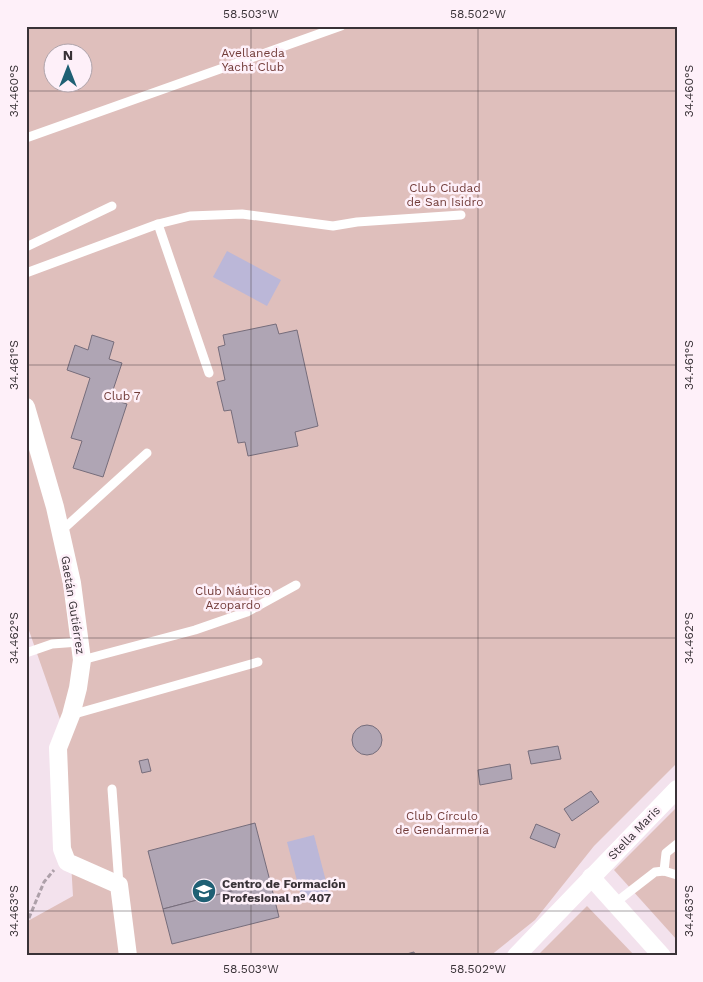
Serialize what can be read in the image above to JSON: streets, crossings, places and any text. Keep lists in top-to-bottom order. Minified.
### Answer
{"streets":{"street":["Gaetán Gutiérrez","Stella Maris"]},"parks":["Avellaneda Yacht Club","Club Ciudad de San Isidro","Club 7","Club Náutico Azopardo","Club Círculo de Gendarmería"],"places":{"school or university":["Centro de Formación Profesional nº 407"]},"north":"top","coordinates":["58.503°W","58.502°W","34.460°S","34.461°S","34.462°S","34.463°S"]}
